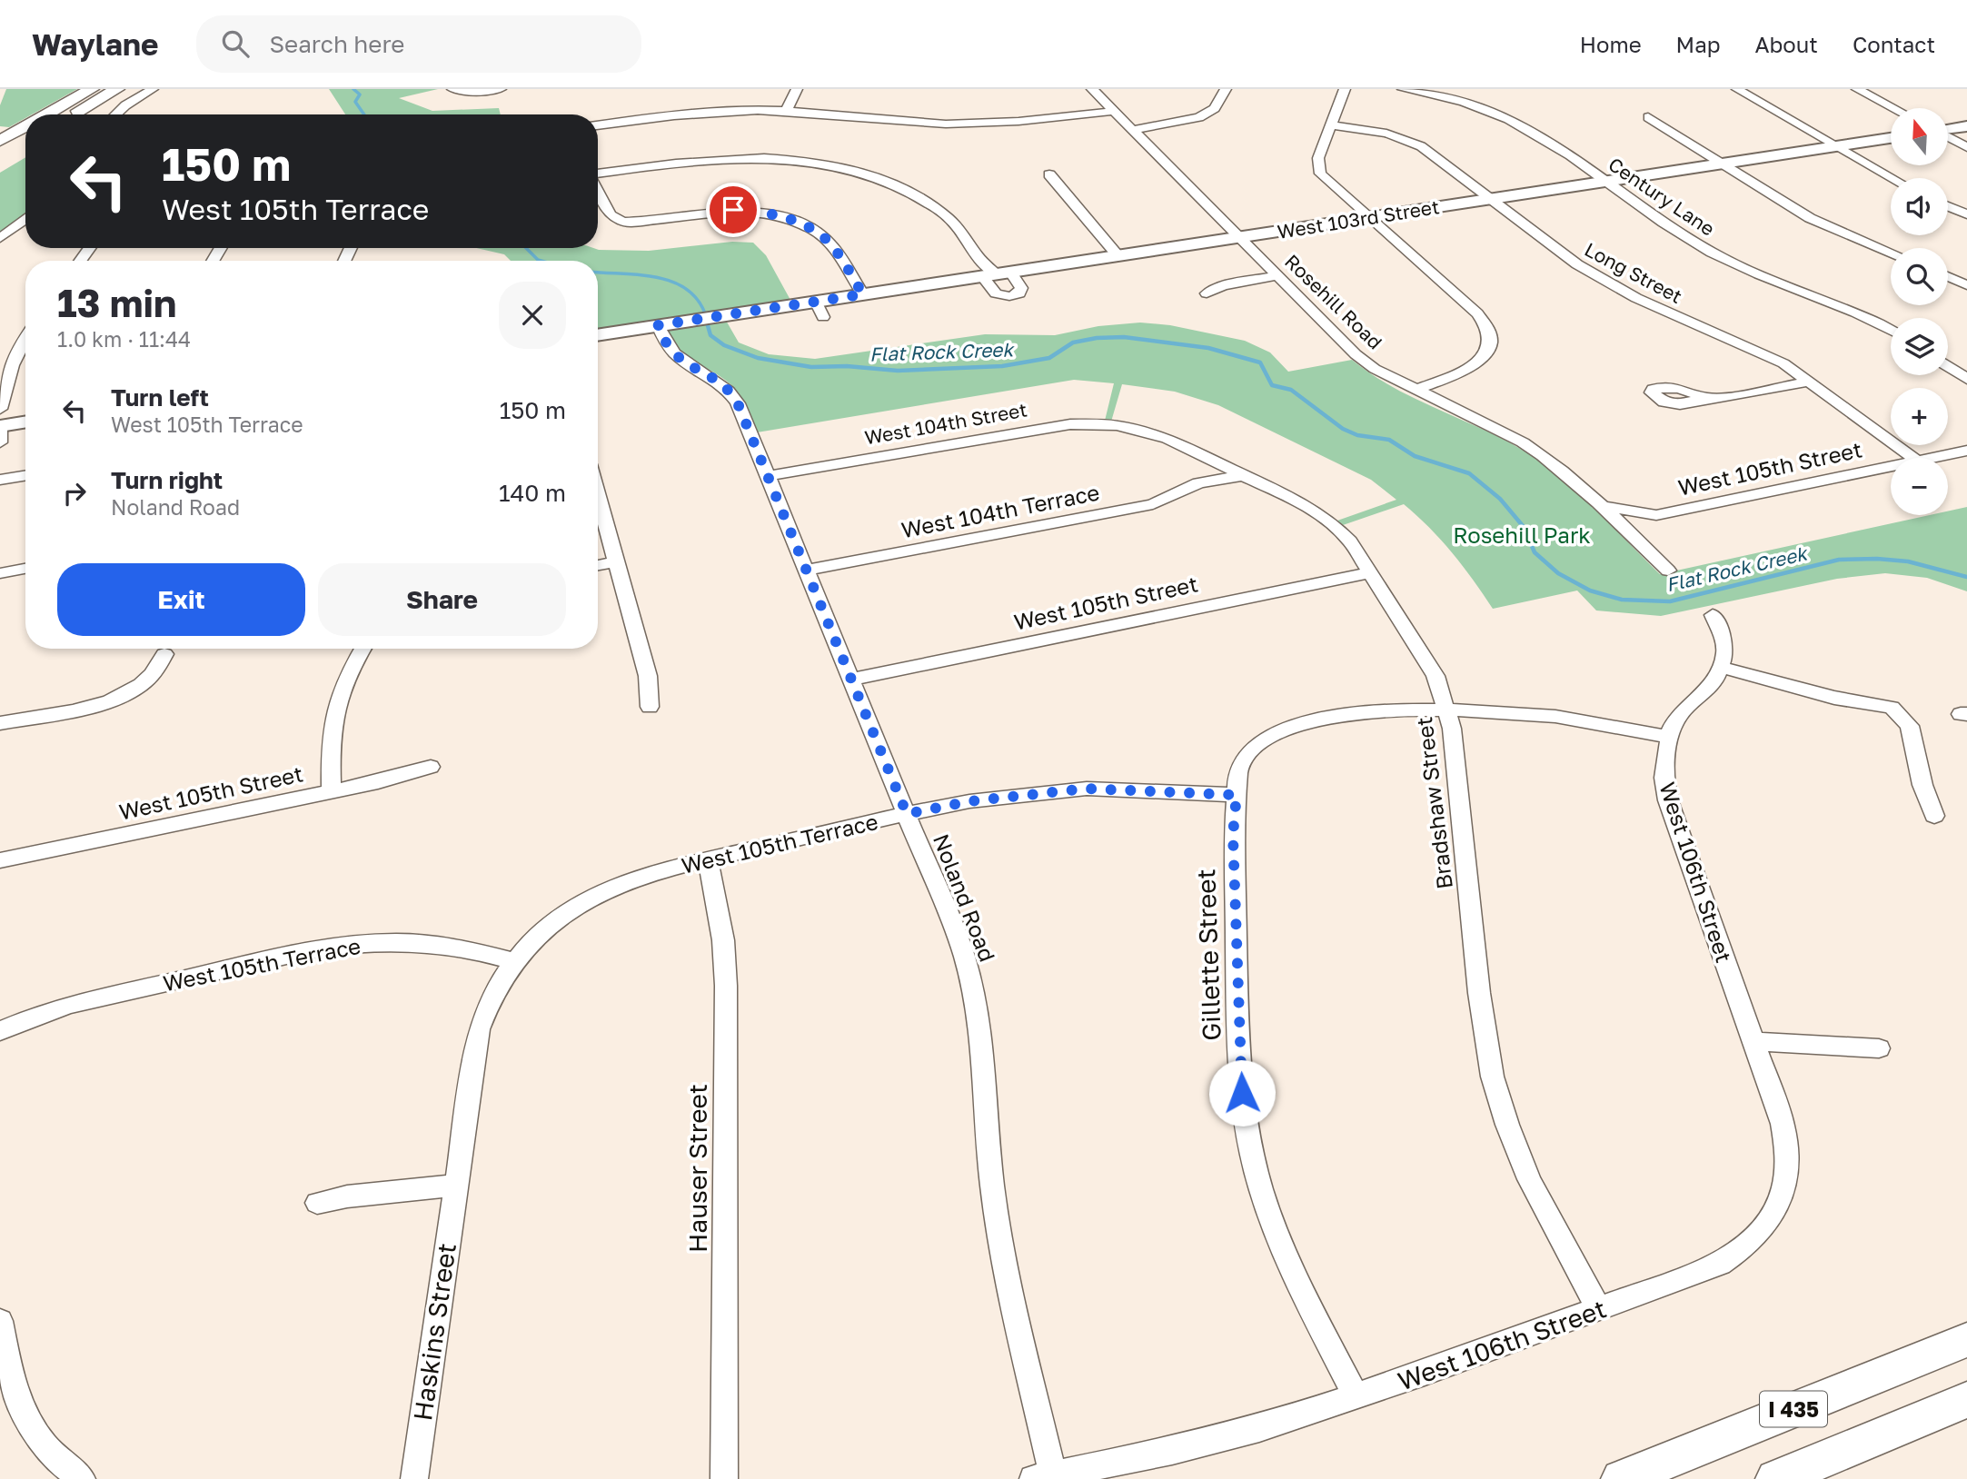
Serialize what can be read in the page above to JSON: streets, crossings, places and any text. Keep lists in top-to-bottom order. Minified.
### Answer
{"streets":{"highway":["I 435"],"main road":["West 103rd Street"],"street":["Century Lane","Long Street","Rosehill Road","West 104th Street","West 105th Street","West 104th Terrace","Bradshaw Street","West 105th Terrace","West 106th Street","Noland Road","Gillette Street","Hauser Street","Haskins Street"]},"crossings":[["Century Lane","West 103rd Street"],["West 103rd Street","Long Street"],["West 103rd Street","Rosehill Road"],["West 103rd Street","Noland Road"],["Rosehill Road","West 105th Street"],["West 104th Street","Bradshaw Street"],["West 104th Street","Noland Road"],["West 105th Street","Bradshaw Street"],["West 105th Street","Noland Road"],["West 104th Terrace","Bradshaw Street"],["West 104th Terrace","Noland Road"],["Bradshaw Street","West 106th Street"],["West 105th Terrace","Noland Road"],["West 105th Terrace","Gillette Street"],["West 105th Terrace","Hauser Street"],["West 105th Terrace","Haskins Street"],["West 106th Street","Noland Road"],["West 106th Street","Gillette Street"]],"water":["Flat Rock Creek"],"parks":["Rosehill Park"],"north":"top","page":{"header":"Waylane","search":"Search here","nav":["Home","Map","About","Contact"],"map_buttons":["+","−"],"turn":["150 m","West 105th Terrace"],"heading":["13 min","1.0 km · 11:44"],"list":[{"name":"Turn left","note":"West 105th Terrace","value":"150 m"},{"name":"Turn right","note":"Noland Road","value":"140 m"}],"buttons":["Exit","Share"]}}
